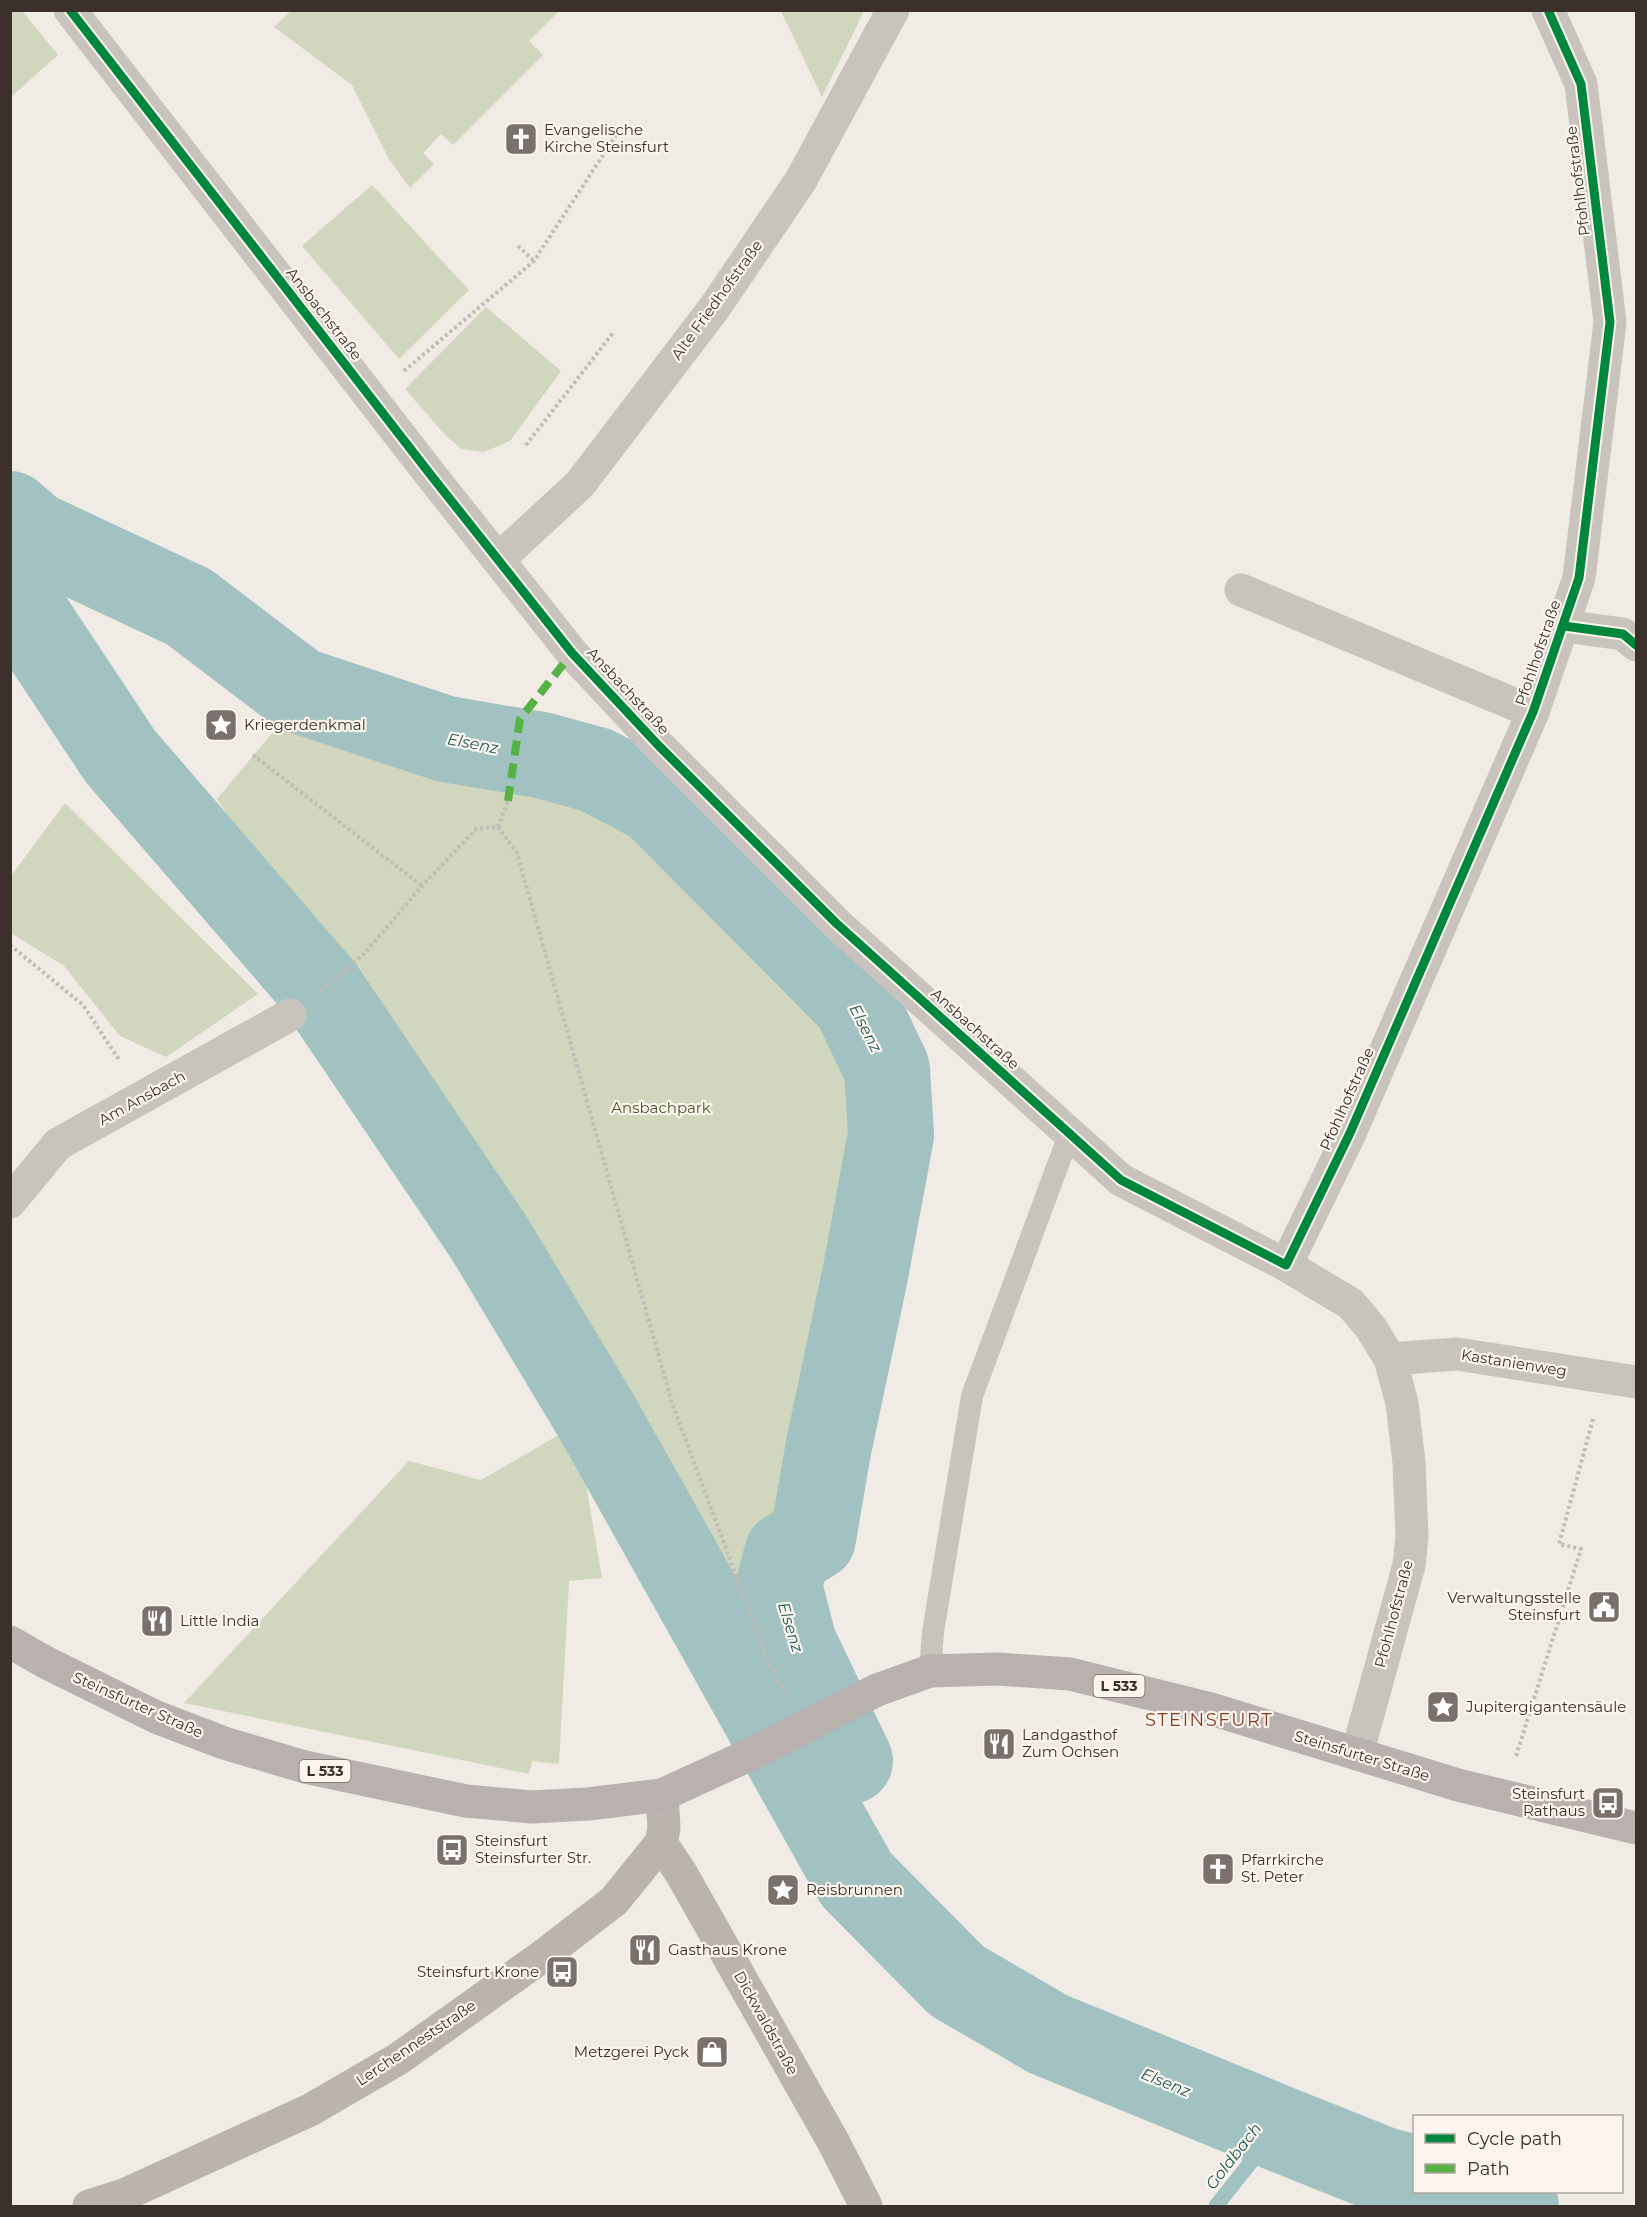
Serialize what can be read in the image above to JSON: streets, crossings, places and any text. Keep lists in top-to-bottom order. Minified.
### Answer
{"streets":{"main road":["L 533","Steinsfurter Straße"],"street":["Pfohlhofstraße","Alte Friedhofstraße","Ansbachstraße","Am Ansbach","Kastanienweg","Dickwaldstraße","Lerchenneststraße"]},"crossings":[["Pfohlhofstraße","Ansbachstraße"],["Pfohlhofstraße","Kastanienweg"],["Pfohlhofstraße","Steinsfurter Straße"],["Alte Friedhofstraße","Ansbachstraße"],["Dickwaldstraße","Lerchenneststraße"]],"districts":["STEINSFURT"],"water":["Elsenz","Goldbach"],"parks":["Ansbachpark"],"places":{"church":["Evangelische Kirche Steinsfurt","Pfarrkirche St. Peter"],"place":["Kriegerdenkmal","Jupitergigantensäule","Reisbrunnen"],"public building":["Verwaltungsstelle Steinsfurt"],"restaurant":["Little India","Landgasthof Zum Ochsen","Gasthaus Krone"],"bus stop":["Steinsfurt Rathaus","Steinsfurt Steinsfurter Str.","Steinsfurt Krone"],"shop":["Metzgerei Pyck"]},"legend":["Cycle path","Path"]}
